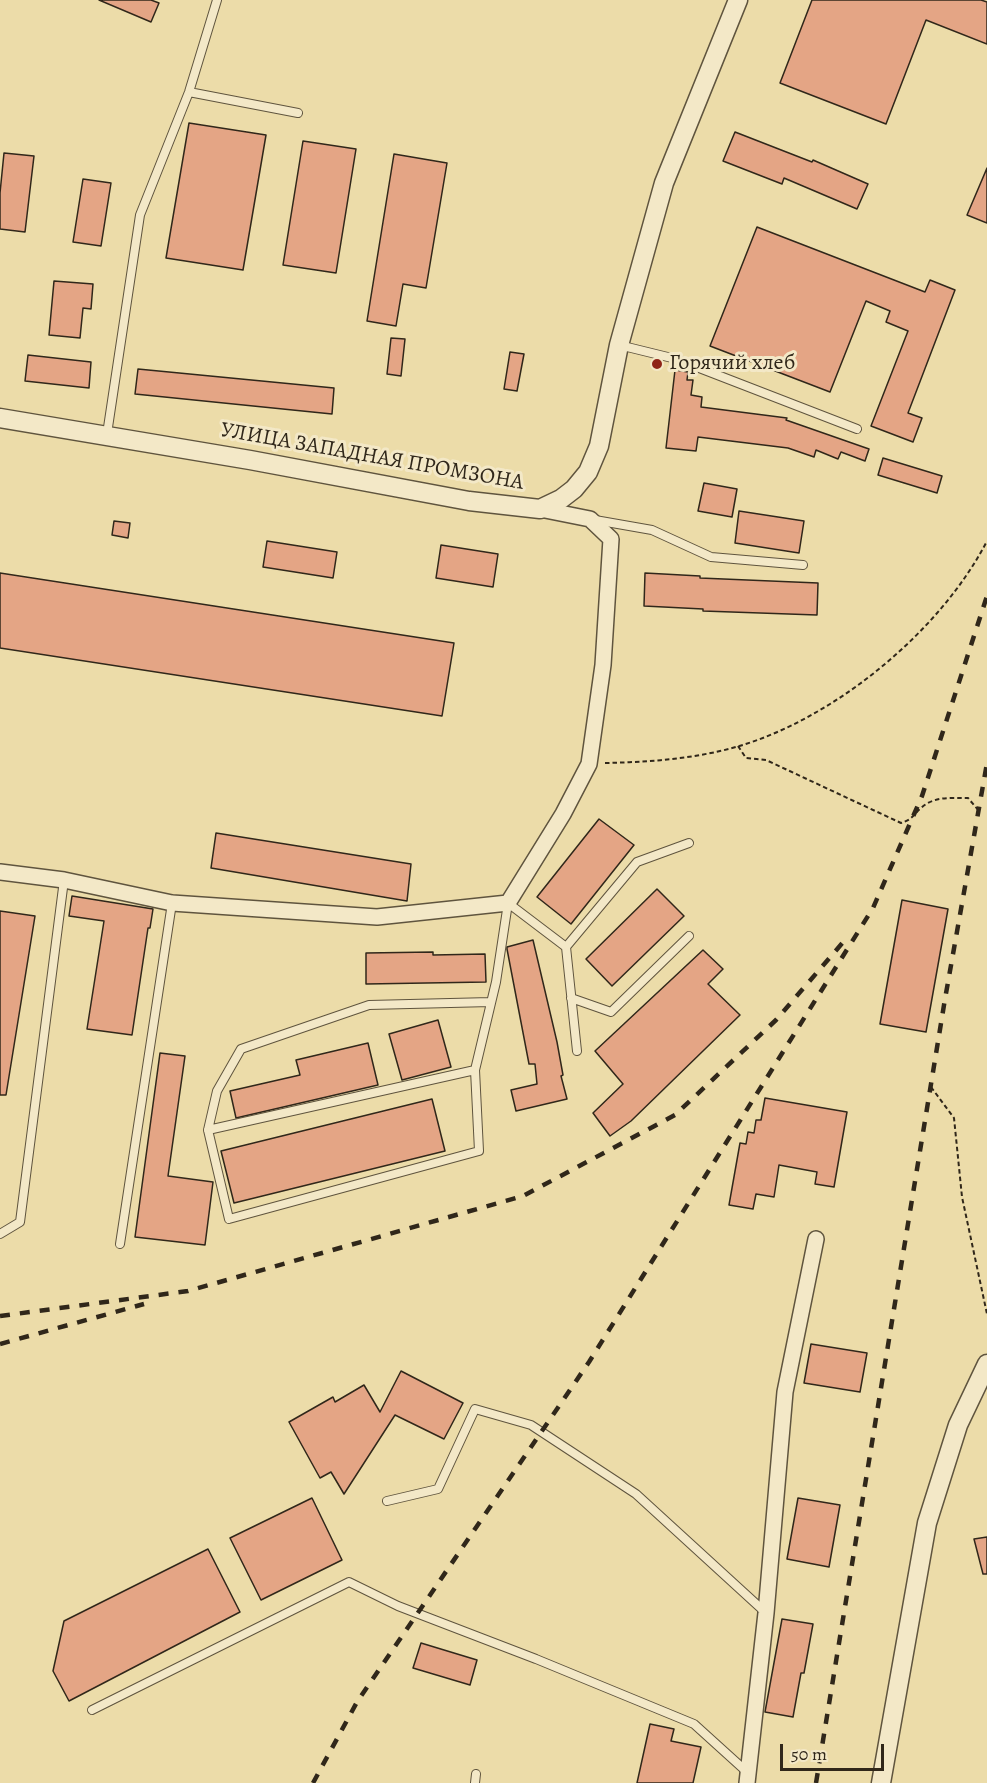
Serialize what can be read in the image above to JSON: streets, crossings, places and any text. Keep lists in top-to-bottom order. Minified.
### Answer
{"streets":{"street":["УЛИЦА ЗАПАДНАЯ ПРОМЗОНА"]},"places":["Горячий хлеб"],"scale_bar":"50 m"}
